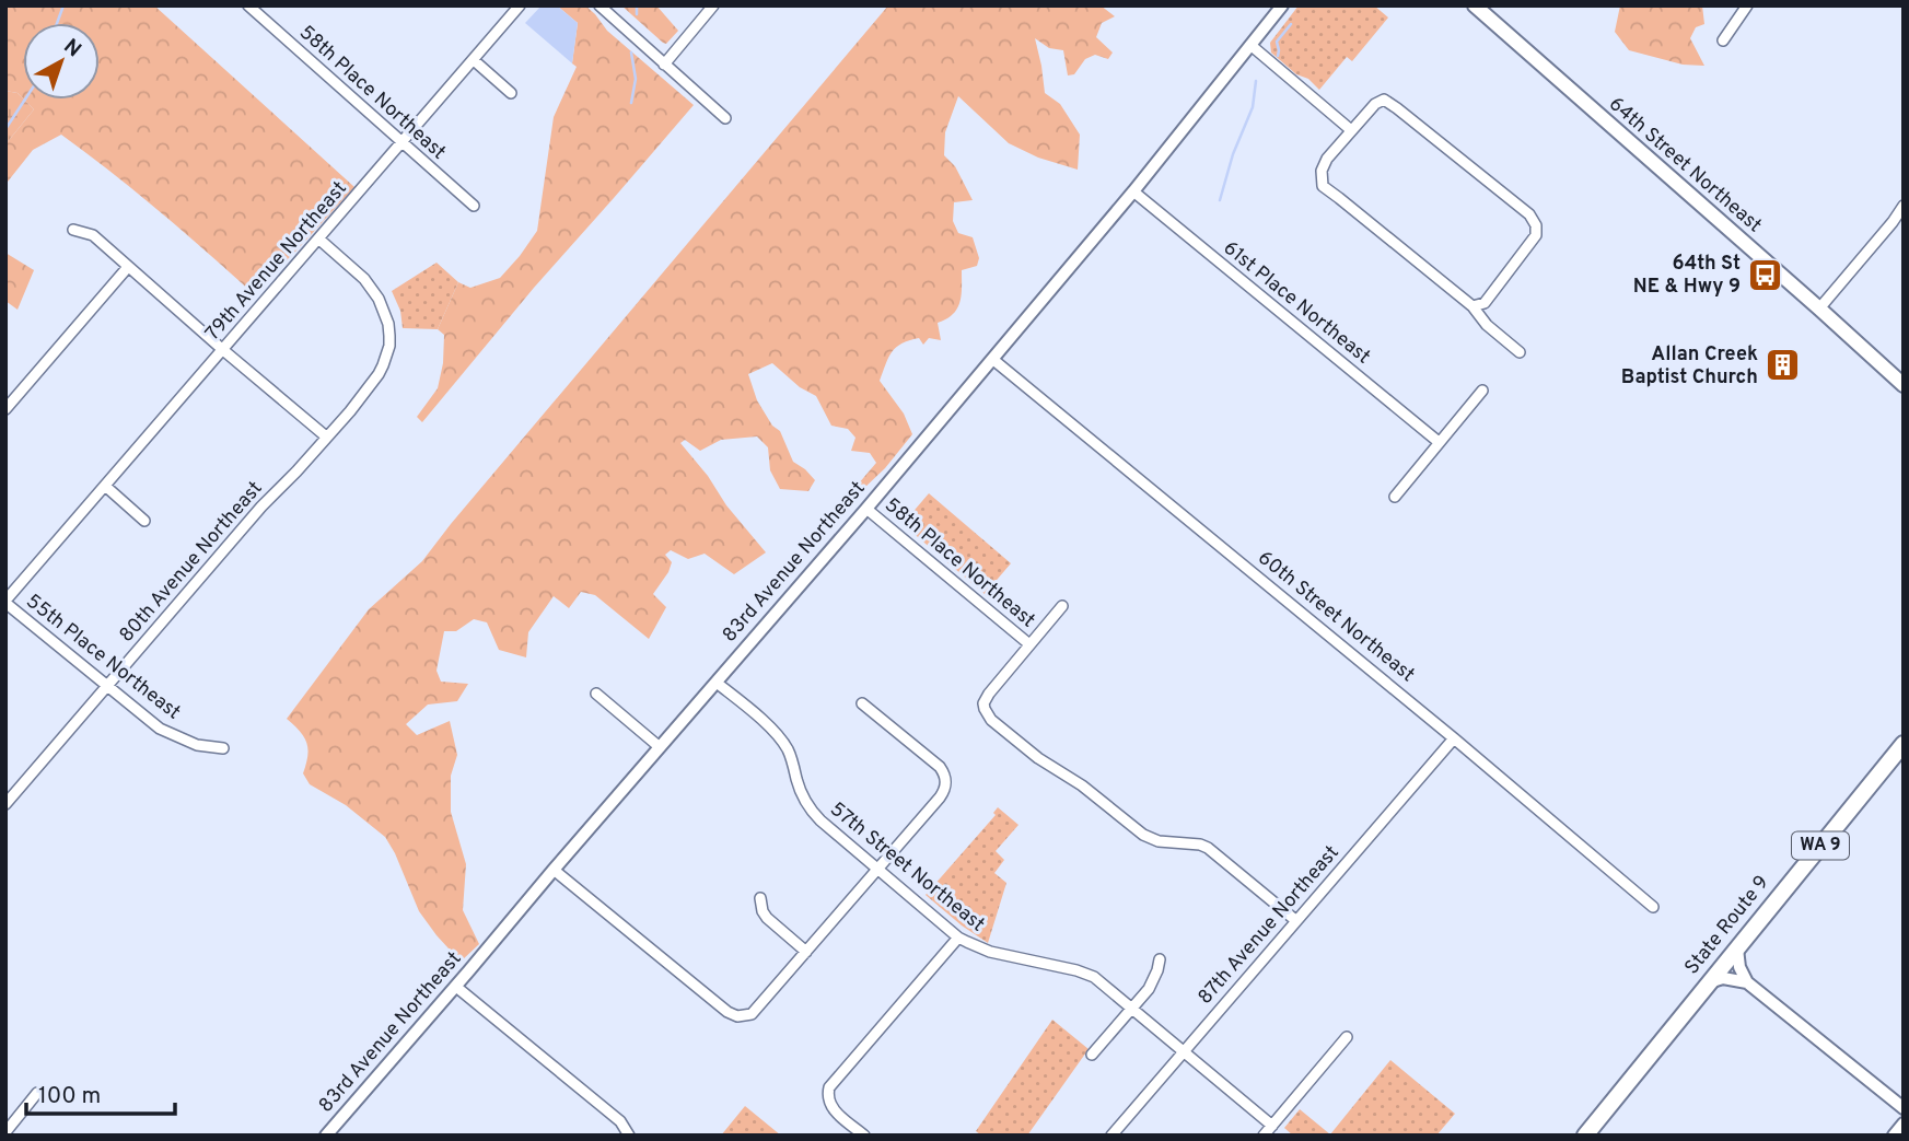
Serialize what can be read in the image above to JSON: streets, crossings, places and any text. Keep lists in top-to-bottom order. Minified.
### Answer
{"streets":{"main road":["64th Street Northeast","WA 9","State Route 9"],"street":["58th Place Northeast","79th Avenue Northeast","61st Place Northeast","80th Avenue Northeast","83rd Avenue Northeast","60th Street Northeast","55th Place Northeast","57th Street Northeast","87th Avenue Northeast"]},"crossings":[["58th Place Northeast","79th Avenue Northeast"],["58th Place Northeast","83rd Avenue Northeast"],["79th Avenue Northeast","80th Avenue Northeast"],["79th Avenue Northeast","55th Place Northeast"],["61st Place Northeast","83rd Avenue Northeast"],["80th Avenue Northeast","55th Place Northeast"],["83rd Avenue Northeast","60th Street Northeast"],["83rd Avenue Northeast","57th Street Northeast"],["60th Street Northeast","87th Avenue Northeast"],["57th Street Northeast","87th Avenue Northeast"]],"places":{"bus stop":["64th St NE & Hwy 9"],"building":["Allan Creek Baptist Church"]},"scale_bar":"100 m","north":"top right"}
